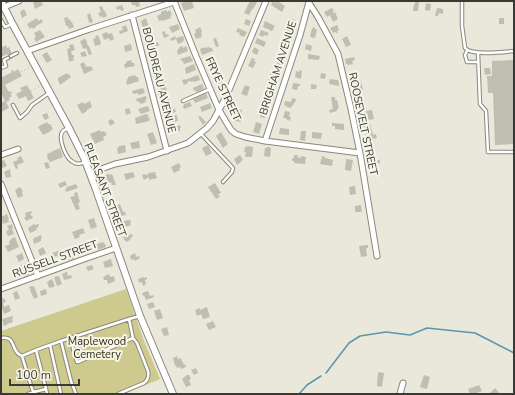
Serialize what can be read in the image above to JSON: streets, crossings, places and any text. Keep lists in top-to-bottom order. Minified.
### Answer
{"streets":{"street":["BRIGHAM AVENUE","BOUDREAU AVENUE","FRYE STREET","ROOSEVELT STREET","PLEASANT STREET","RUSSELL STREET"]},"crossings":[["BRIGHAM AVENUE","FRYE STREET"],["BRIGHAM AVENUE","ROOSEVELT STREET"],["FRYE STREET","ROOSEVELT STREET"],["PLEASANT STREET","RUSSELL STREET"]],"parks":["Maplewood Cemetery"],"scale_bar":"100 m"}
